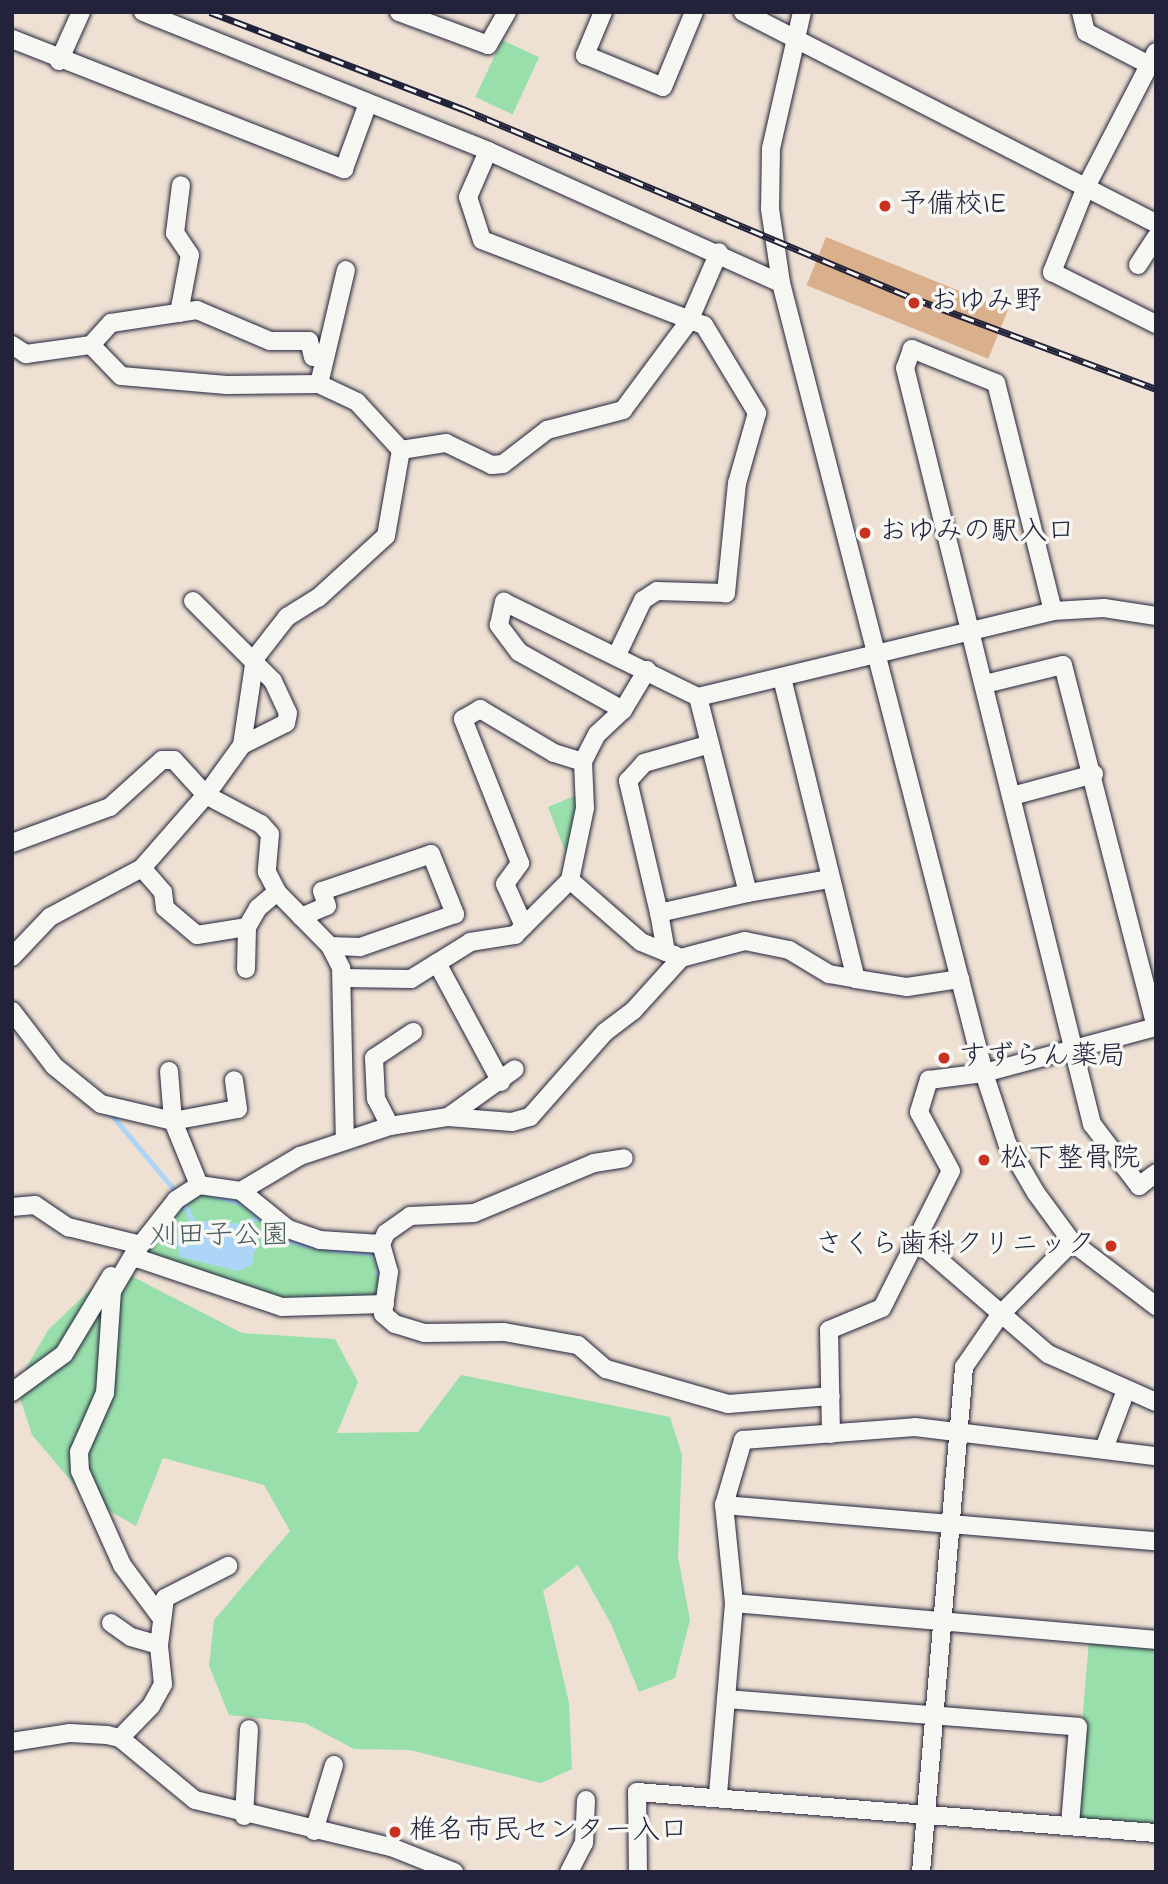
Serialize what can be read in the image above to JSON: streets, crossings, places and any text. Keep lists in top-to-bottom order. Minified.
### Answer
{"parks":["刈田子公園"],"places":["予備校IE","おゆみ野","おゆみの駅入口","すずらん薬局","松下整骨院","さくら歯科クリニック","椎名市民センター入口"]}
